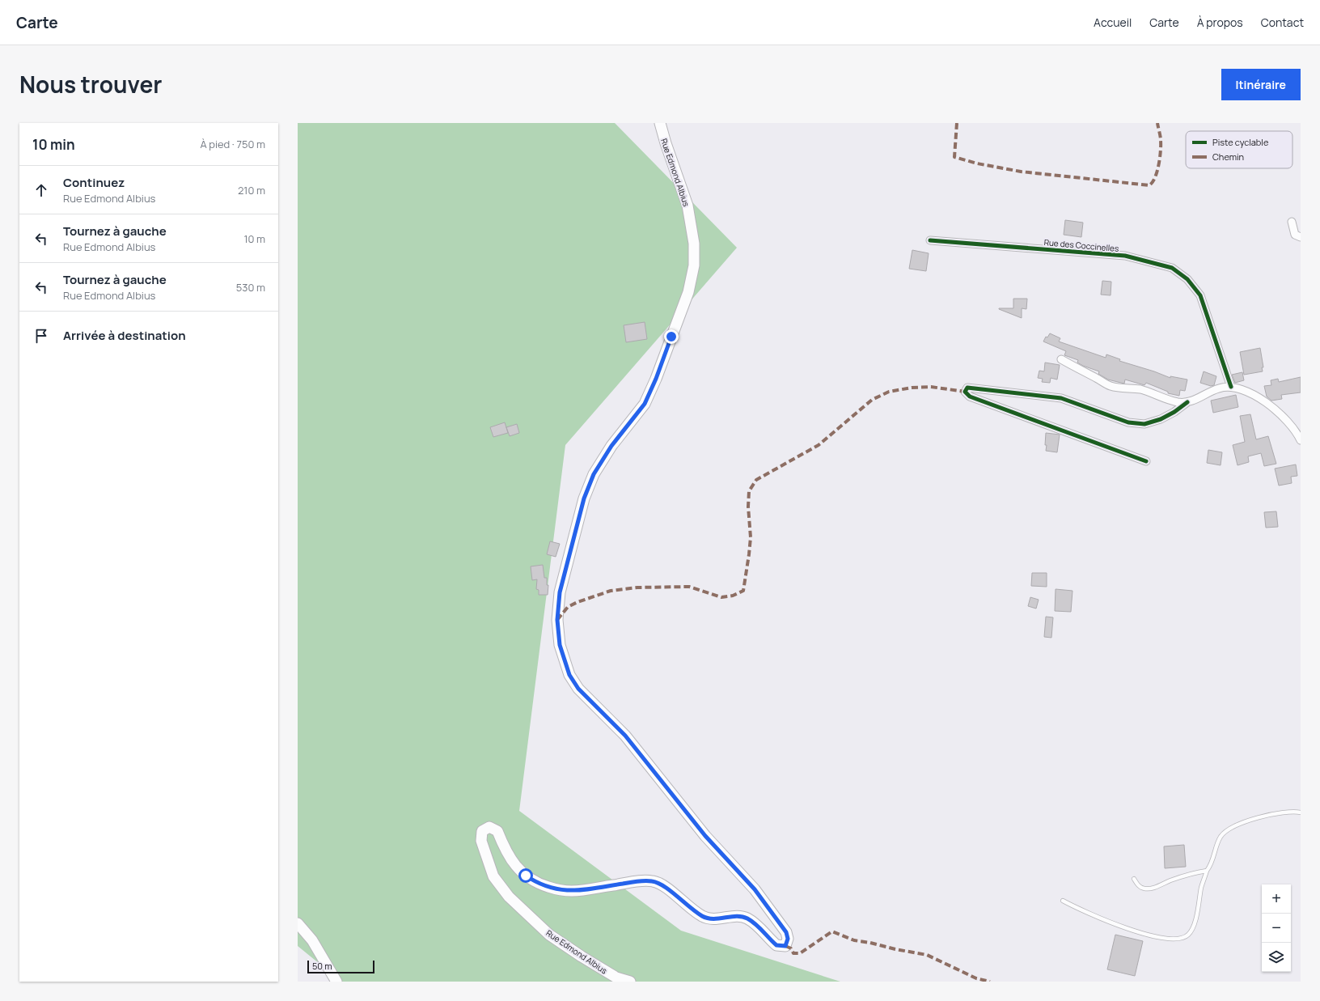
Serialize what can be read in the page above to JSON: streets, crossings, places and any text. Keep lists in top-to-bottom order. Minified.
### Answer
{"streets":{"main road":["Rue Edmond Albius"],"street":["Rue des Coccinelles"]},"legend":["Piste cyclable","Chemin"],"scale_bar":"50 m","page":{"header":"Carte","nav":["Accueil","Carte","À propos","Contact"],"title":"Nous trouver","buttons":"Itinéraire","heading":["10 min","À pied · 750 m"],"list":[["Continuez","Rue Edmond Albius","210 m"],["Tournez à gauche","Rue Edmond Albius","10 m"],["Tournez à gauche","Rue Edmond Albius","530 m"],"Arrivée à destination"],"map_buttons":["+","−"],"scale":"50 m"}}
